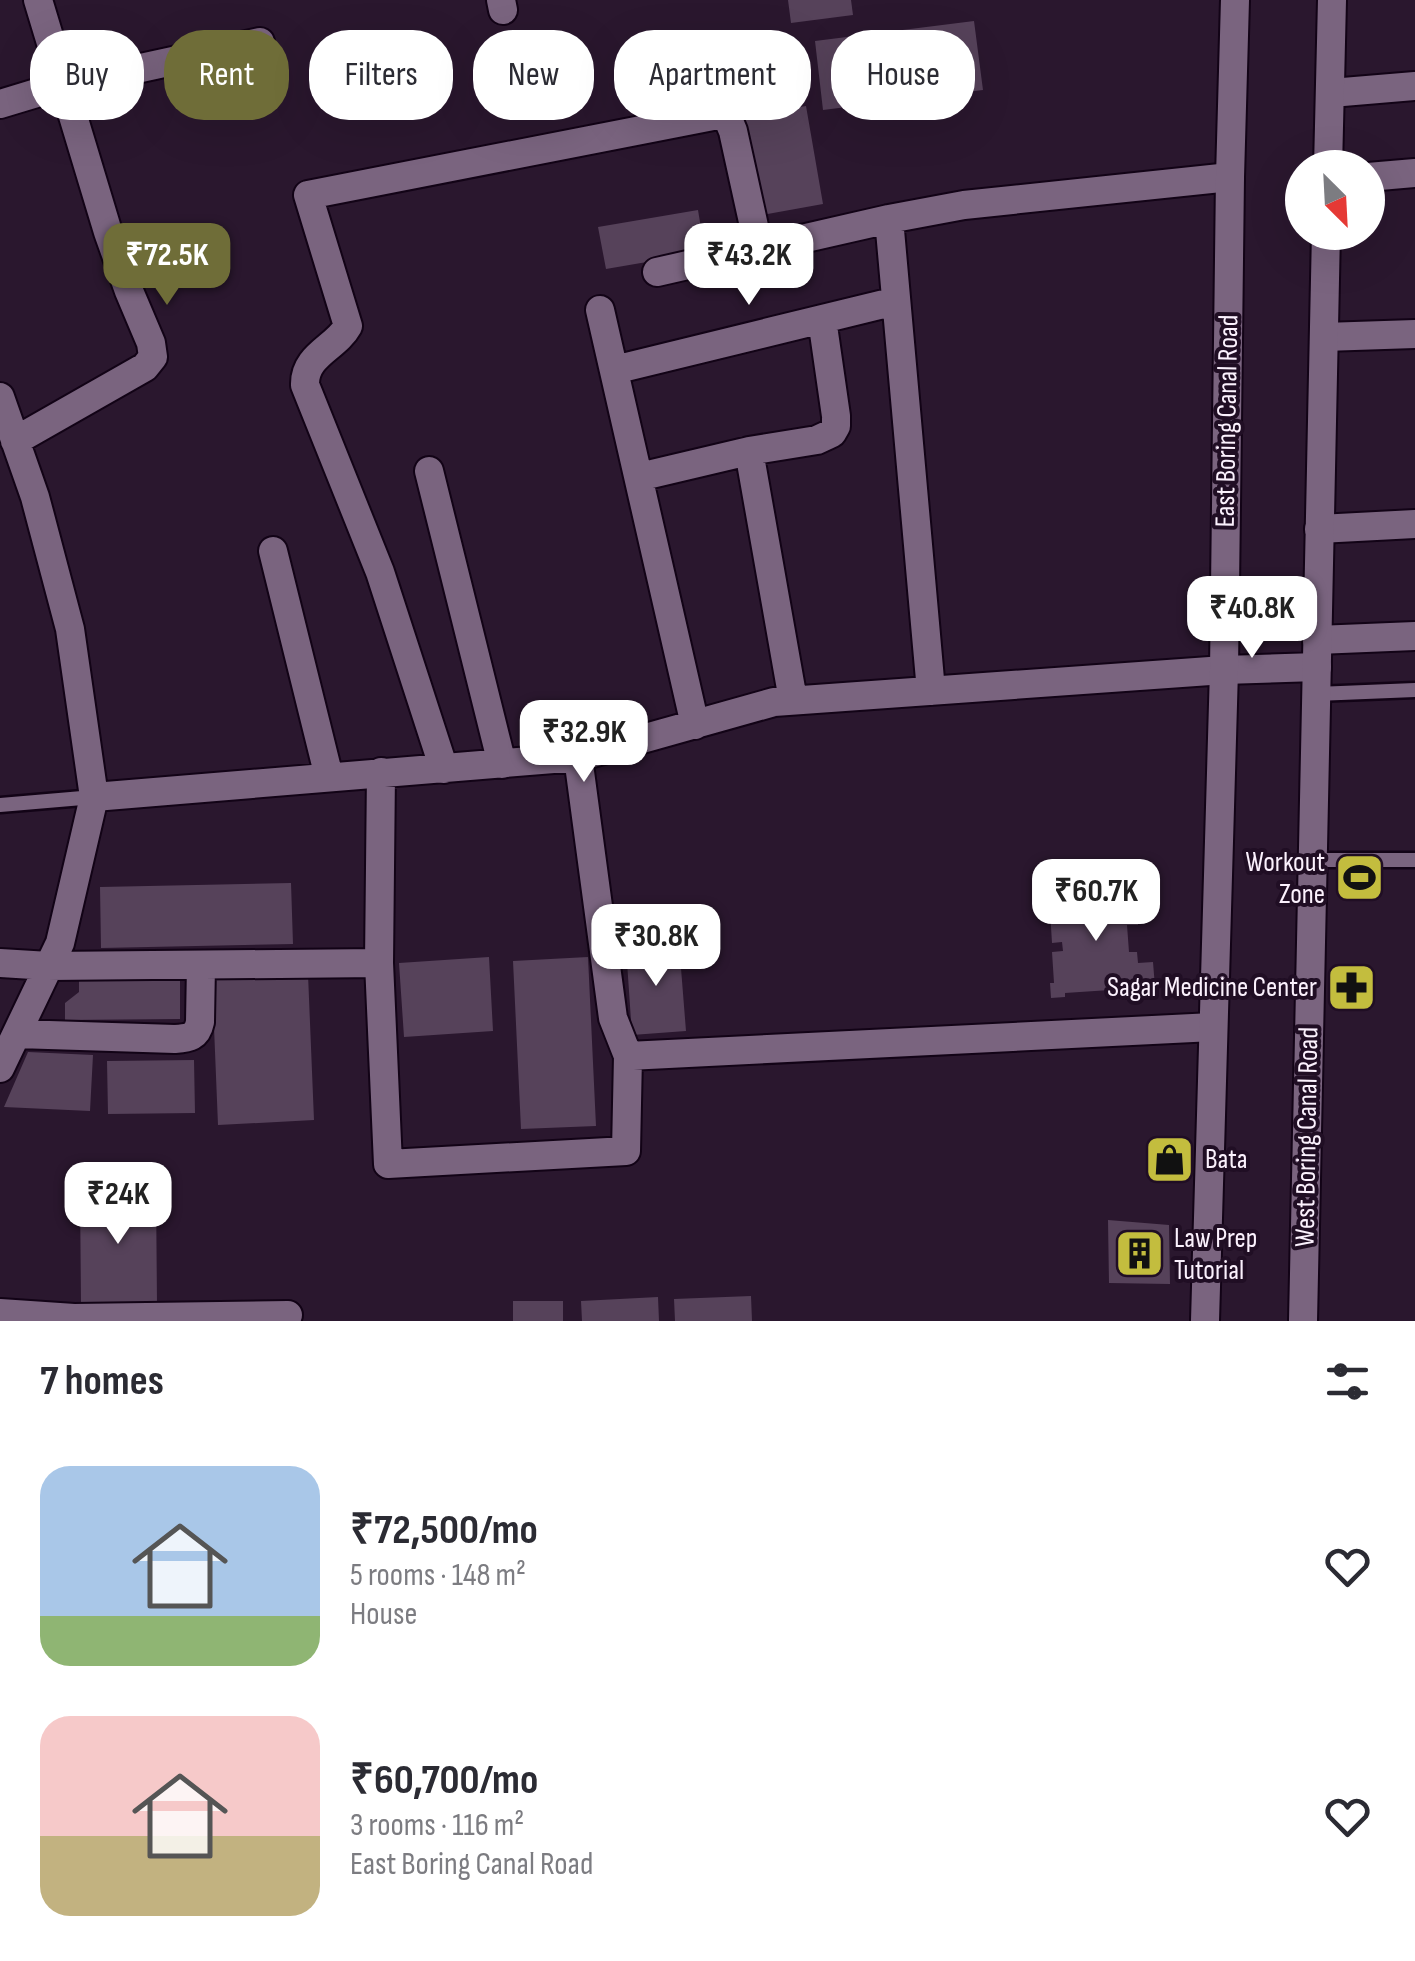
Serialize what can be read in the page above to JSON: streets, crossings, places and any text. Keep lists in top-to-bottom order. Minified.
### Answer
{"streets":{"street":["East Boring Canal Road","West Boring Canal Road"]},"places":{"sports":["Workout Zone"],"pharmacy":["Sagar Medicine Center"],"shop":["Bata"],"building":["Law Prep Tutorial"]},"north":"bottom right","page":{"chip":["Buy","Rent","Filters","New","Apartment","House"],"price":["₹72.5K","₹43.2K","₹40.8K","₹32.9K","₹60.7K","₹30.8K","₹24K"],"heading":"7 homes","list":[{"name":"₹72,500/mo","note":"5 rooms · 148 m² · House"},{"name":"₹60,700/mo","note":"3 rooms · 116 m² · East Boring Canal Road"}]}}
